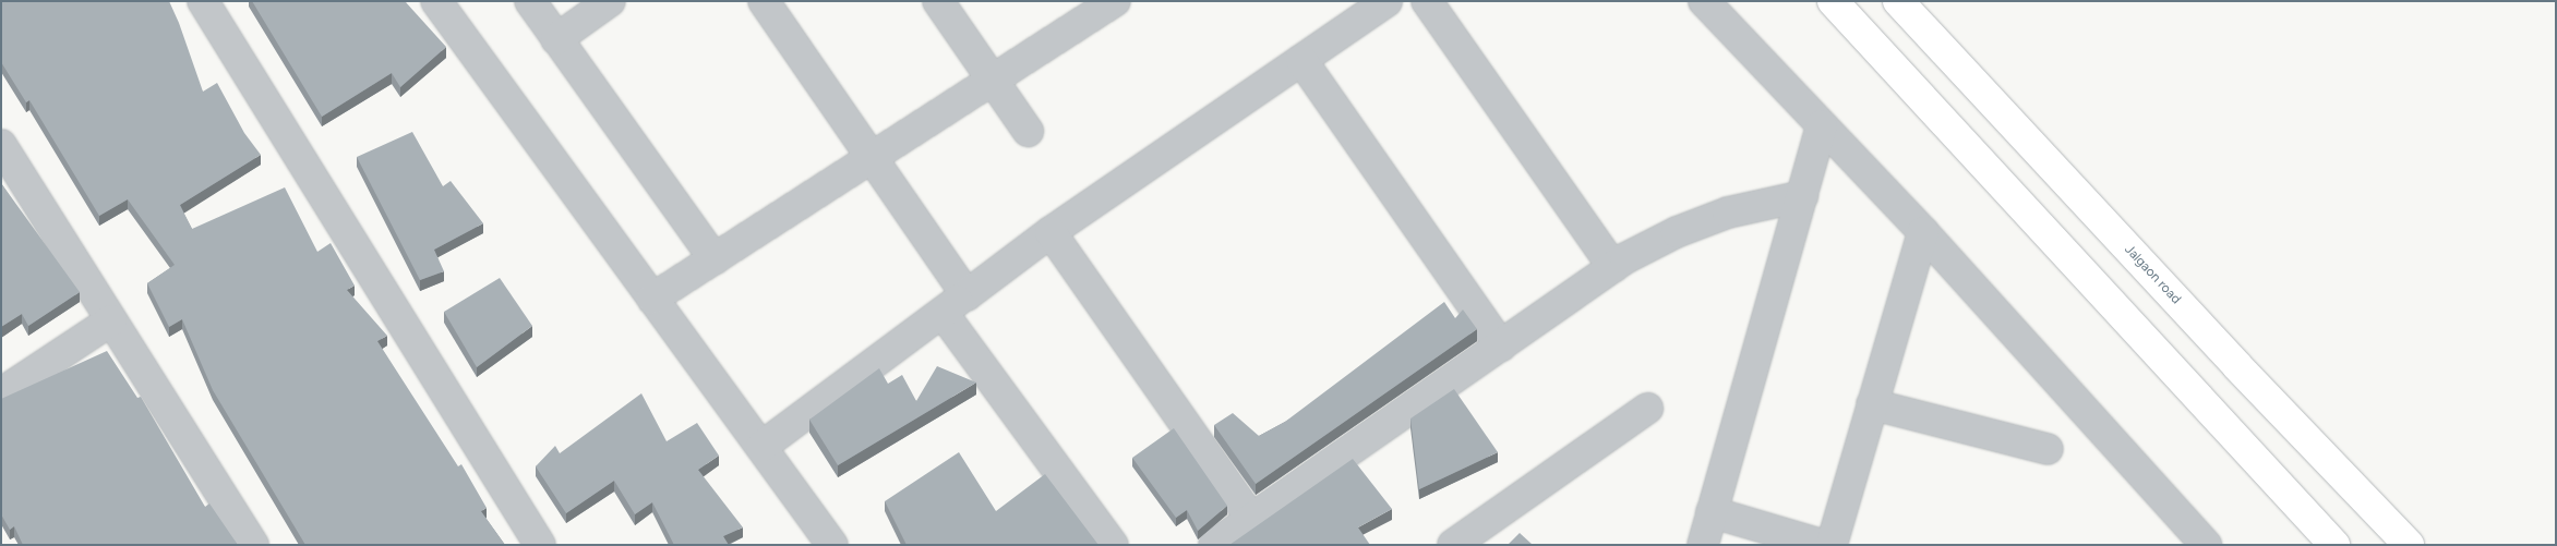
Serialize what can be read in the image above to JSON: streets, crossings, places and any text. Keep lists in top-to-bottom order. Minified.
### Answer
{"streets":{"highway":["Jalgaon road"]}}
